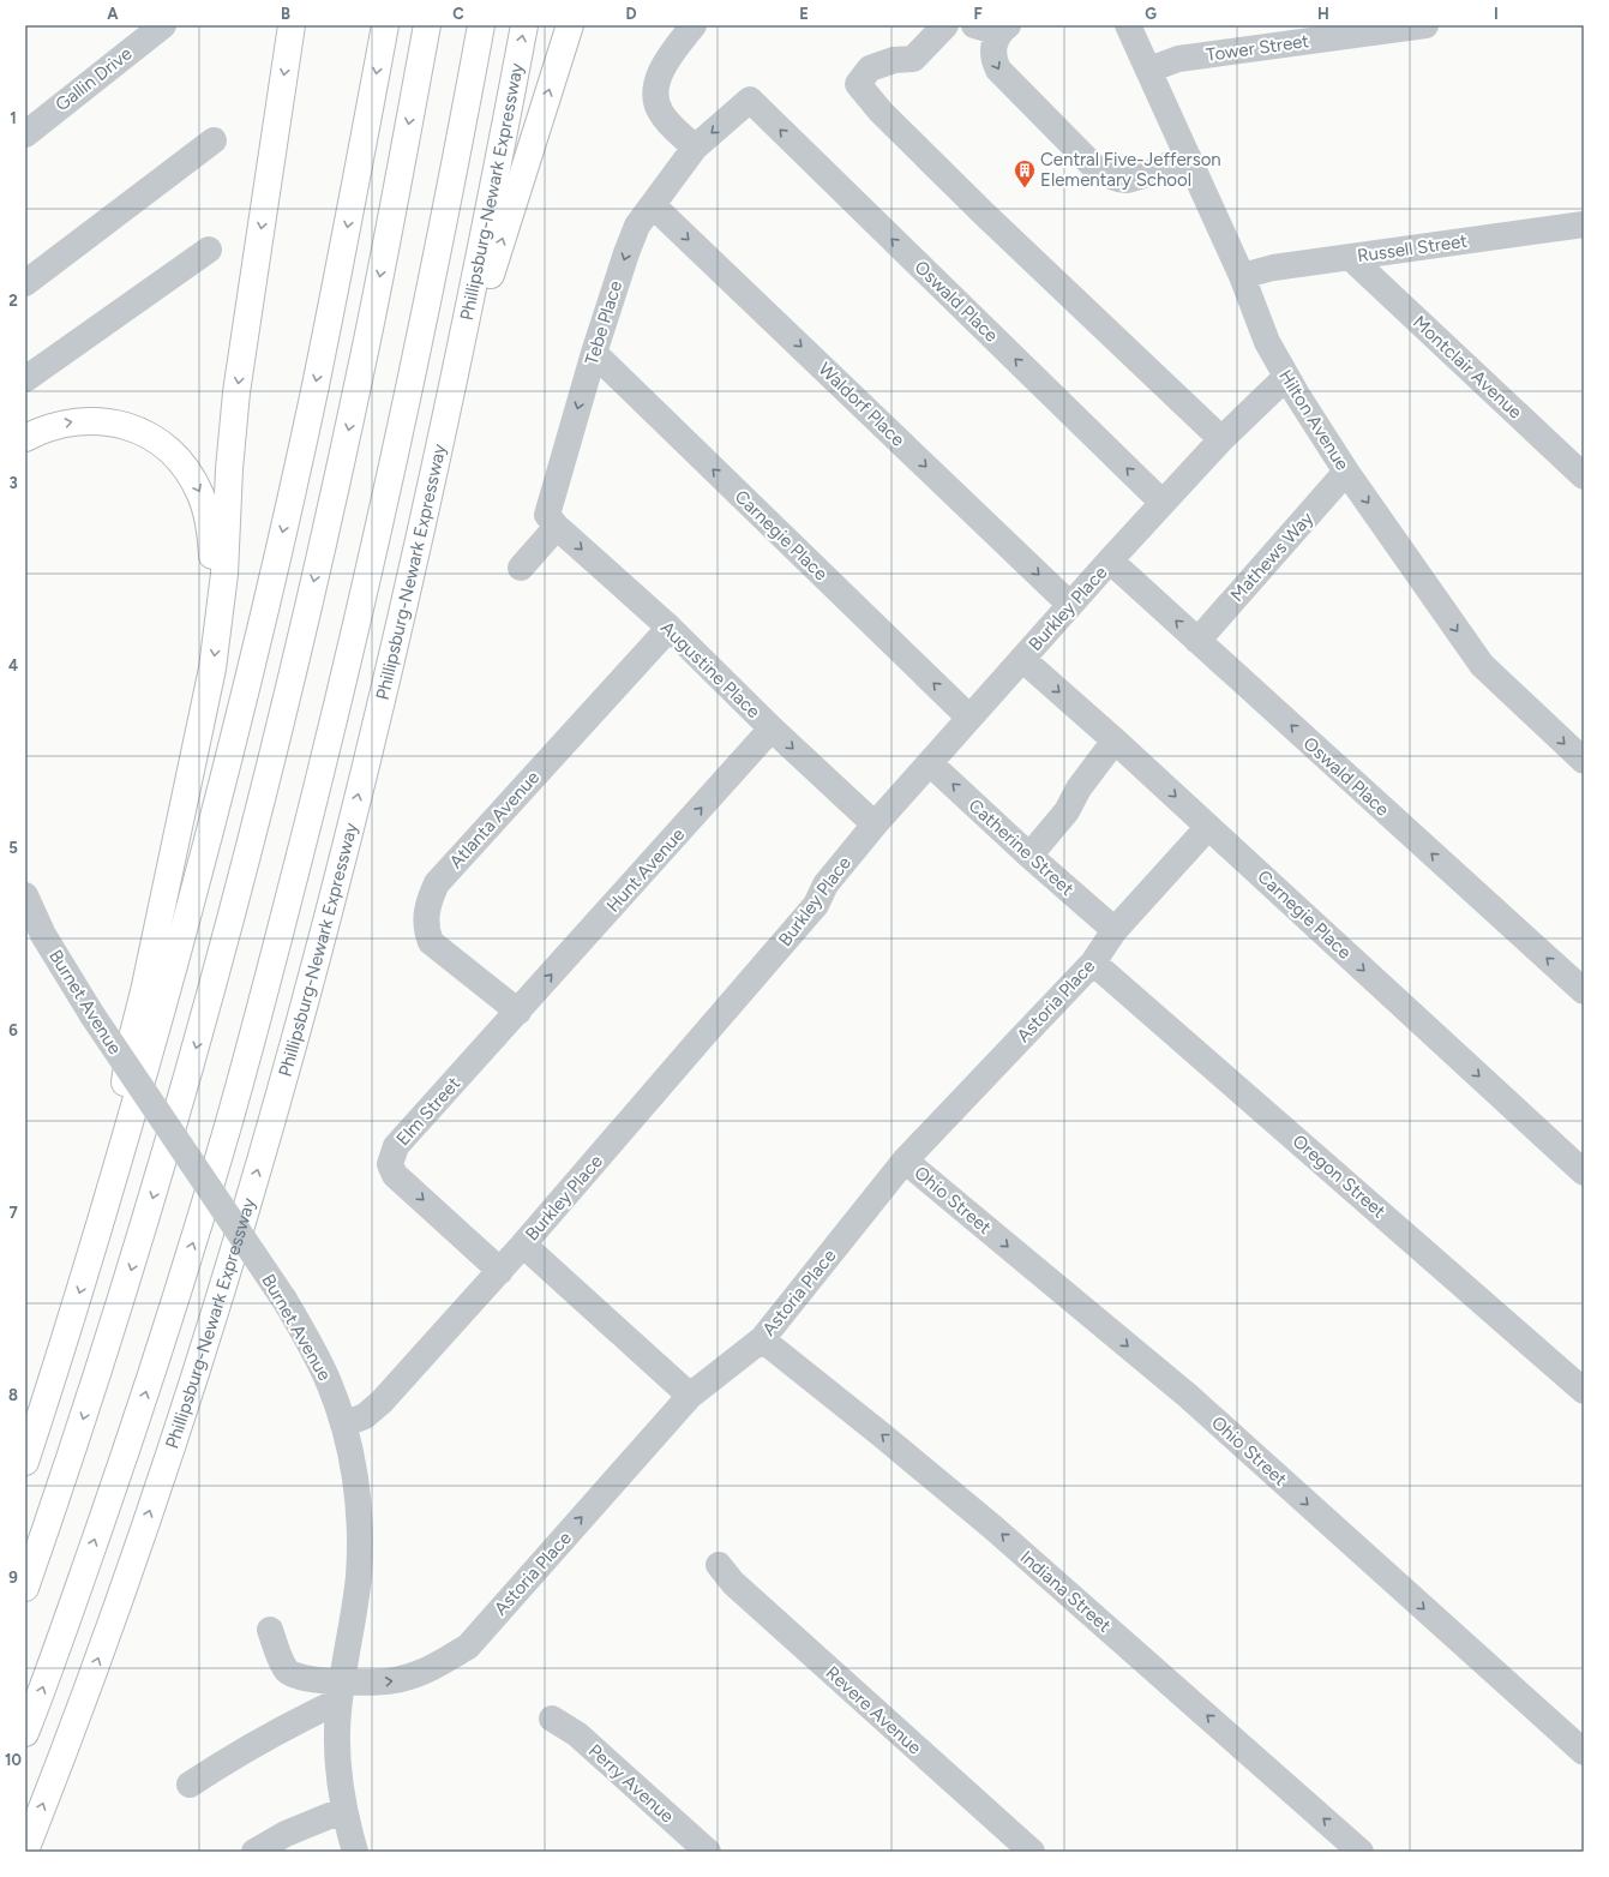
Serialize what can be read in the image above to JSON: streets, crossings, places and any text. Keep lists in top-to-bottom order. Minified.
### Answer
{"streets":{"highway":["Phillipsburg-Newark Expressway"],"street":["Tower Street","Gallin Drive","Russell Street","Oswald Place","Tebe Place","Montclair Avenue","Waldorf Place","Hilton Avenue","Carnegie Place","Mathews Way","Burkley Place","Augustine Place","Atlanta Avenue","Catherine Street","Hunt Avenue","Astoria Place","Burnet Avenue","Elm Street","Oregon Street","Ohio Street","Indiana Street","Revere Avenue","Perry Avenue"]},"crossings":[["Tower Street","Hilton Avenue"],["Russell Street","Montclair Avenue"],["Russell Street","Hilton Avenue"],["Oswald Place","Tebe Place"],["Oswald Place","Mathews Way"],["Oswald Place","Burkley Place"],["Tebe Place","Waldorf Place"],["Tebe Place","Carnegie Place"],["Tebe Place","Augustine Place"],["Waldorf Place","Burkley Place"],["Hilton Avenue","Mathews Way"],["Hilton Avenue","Burkley Place"],["Carnegie Place","Burkley Place"],["Carnegie Place","Astoria Place"],["Burkley Place","Augustine Place"],["Burkley Place","Catherine Street"],["Burkley Place","Burnet Avenue"],["Burkley Place","Elm Street"],["Augustine Place","Atlanta Avenue"],["Augustine Place","Hunt Avenue"],["Atlanta Avenue","Hunt Avenue"],["Atlanta Avenue","Elm Street"],["Catherine Street","Astoria Place"],["Hunt Avenue","Elm Street"],["Astoria Place","Burnet Avenue"],["Astoria Place","Oregon Street"],["Astoria Place","Ohio Street"],["Astoria Place","Indiana Street"]],"one_way":["Oswald Place","Tebe Place","Waldorf Place","Hilton Avenue","Augustine Place","Catherine Street","Hunt Avenue","Ohio Street","Indiana Street"],"places":{"building":["Central Five-Jefferson Elementary School"]},"grid":{"columns":["A","B","C","D","E","F","G","H","I"],"rows":["1","2","3","4","5","6","7","8","9","10"]}}
